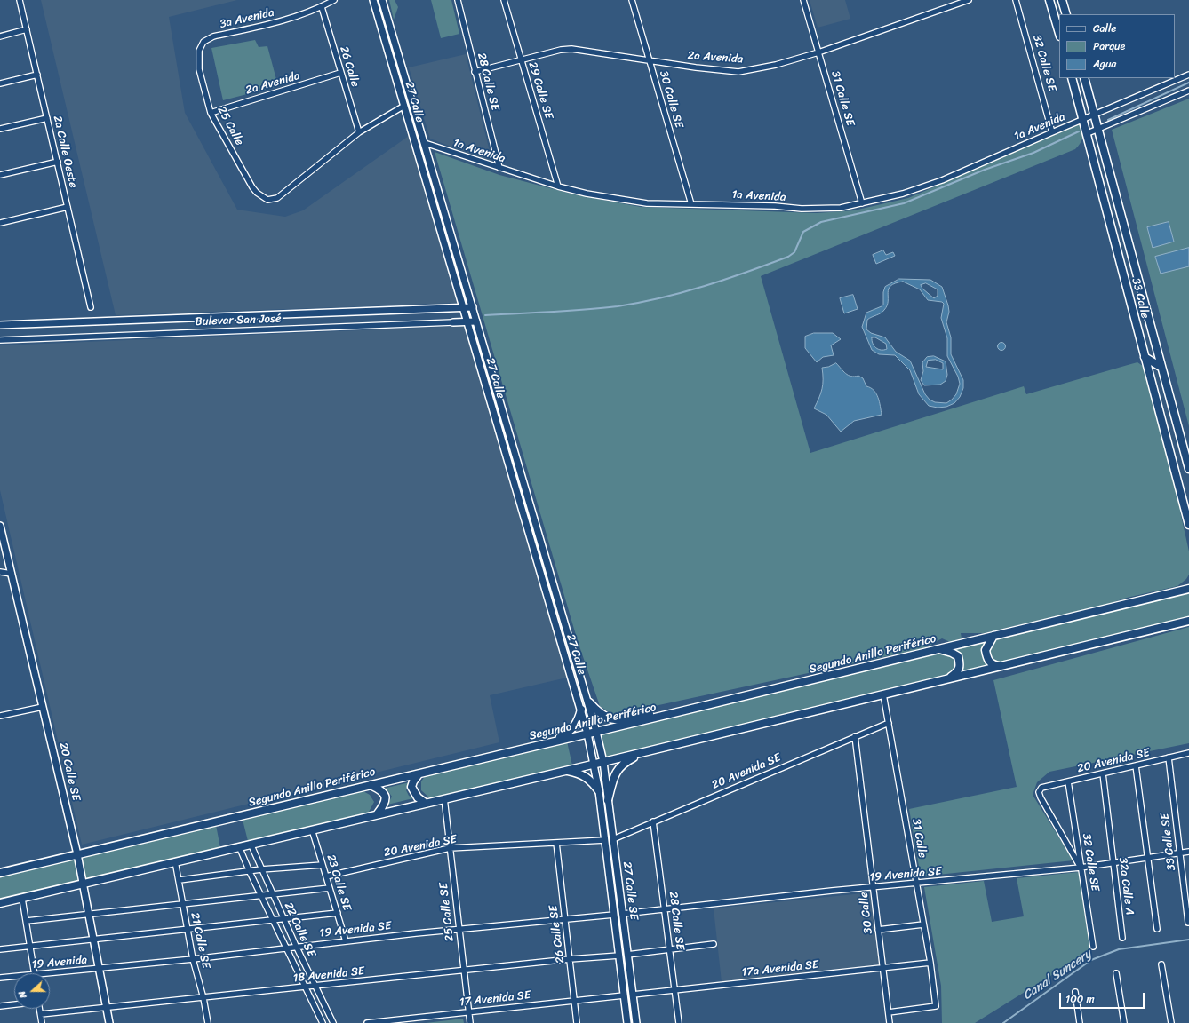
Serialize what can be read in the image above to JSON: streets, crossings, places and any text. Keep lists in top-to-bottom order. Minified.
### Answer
{"streets":{"main road":["27 Calle","33 Calle","Bulevar San José","Segundo Anillo Periférico","20 Calle SE","27 Calle SE"],"street":["3a Avenida","2a Avenida","32 Calle SE","26 Calle","28 Calle SE","29 Calle SE","31 Calle SE","30 Calle SE","25 Calle","1a Avenida","2a Calle Oeste","20 Avenida SE","31 Calle","33 Calle SE","19 Avenida SE","23 Calle SE","32a Calle A","25 Calle SE","30 Calle","22 Calle SE","26 Calle SE","21 Calle SE","19 Avenida","17a Avenida SE","18 Avenida SE","17 Avenida SE"]},"crossings":[["3a Avenida","26 Calle"],["3a Avenida","25 Calle"],["2a Avenida","26 Calle"],["2a Avenida","28 Calle SE"],["2a Avenida","29 Calle SE"],["2a Avenida","31 Calle SE"],["2a Avenida","30 Calle SE"],["2a Avenida","25 Calle"],["32 Calle SE","1a Avenida"],["32 Calle SE","20 Avenida SE"],["32 Calle SE","19 Avenida SE"],["26 Calle","25 Calle"],["28 Calle SE","1a Avenida"],["28 Calle SE","20 Avenida SE"],["28 Calle SE","19 Avenida SE"],["28 Calle SE","17a Avenida SE"],["29 Calle SE","1a Avenida"],["31 Calle SE","1a Avenida"],["30 Calle SE","1a Avenida"],["27 Calle","1a Avenida"],["27 Calle","Bulevar San José"],["27 Calle","Segundo Anillo Periférico"],["27 Calle","27 Calle SE"],["1a Avenida","33 Calle"],["Segundo Anillo Periférico","20 Calle SE"],["20 Avenida SE","31 Calle"],["20 Avenida SE","33 Calle SE"],["20 Avenida SE","19 Avenida SE"],["20 Avenida SE","23 Calle SE"],["20 Avenida SE","32a Calle A"],["20 Avenida SE","27 Calle SE"],["20 Avenida SE","25 Calle SE"],["20 Avenida SE","30 Calle"],["20 Avenida SE","26 Calle SE"],["20 Calle SE","19 Avenida SE"],["20 Calle SE","19 Avenida"],["20 Calle SE","18 Avenida SE"],["31 Calle","19 Avenida SE"],["31 Calle","30 Calle"],["31 Calle","17a Avenida SE"],["33 Calle SE","19 Avenida SE"],["19 Avenida SE","23 Calle SE"],["19 Avenida SE","32a Calle A"],["19 Avenida SE","27 Calle SE"],["19 Avenida SE","25 Calle SE"],["19 Avenida SE","30 Calle"],["19 Avenida SE","22 Calle SE"],["19 Avenida SE","26 Calle SE"],["19 Avenida SE","21 Calle SE"],["19 Avenida SE","19 Avenida"],["27 Calle SE","17a Avenida SE"],["27 Calle SE","18 Avenida SE"],["27 Calle SE","17 Avenida SE"],["25 Calle SE","18 Avenida SE"],["25 Calle SE","17 Avenida SE"],["30 Calle","17a Avenida SE"],["22 Calle SE","18 Avenida SE"],["26 Calle SE","18 Avenida SE"],["26 Calle SE","17 Avenida SE"],["21 Calle SE","18 Avenida SE"]],"water":["Canal Suncery"],"legend":["Calle","Parque","Agua"],"scale_bar":"100 m","north":"left"}
